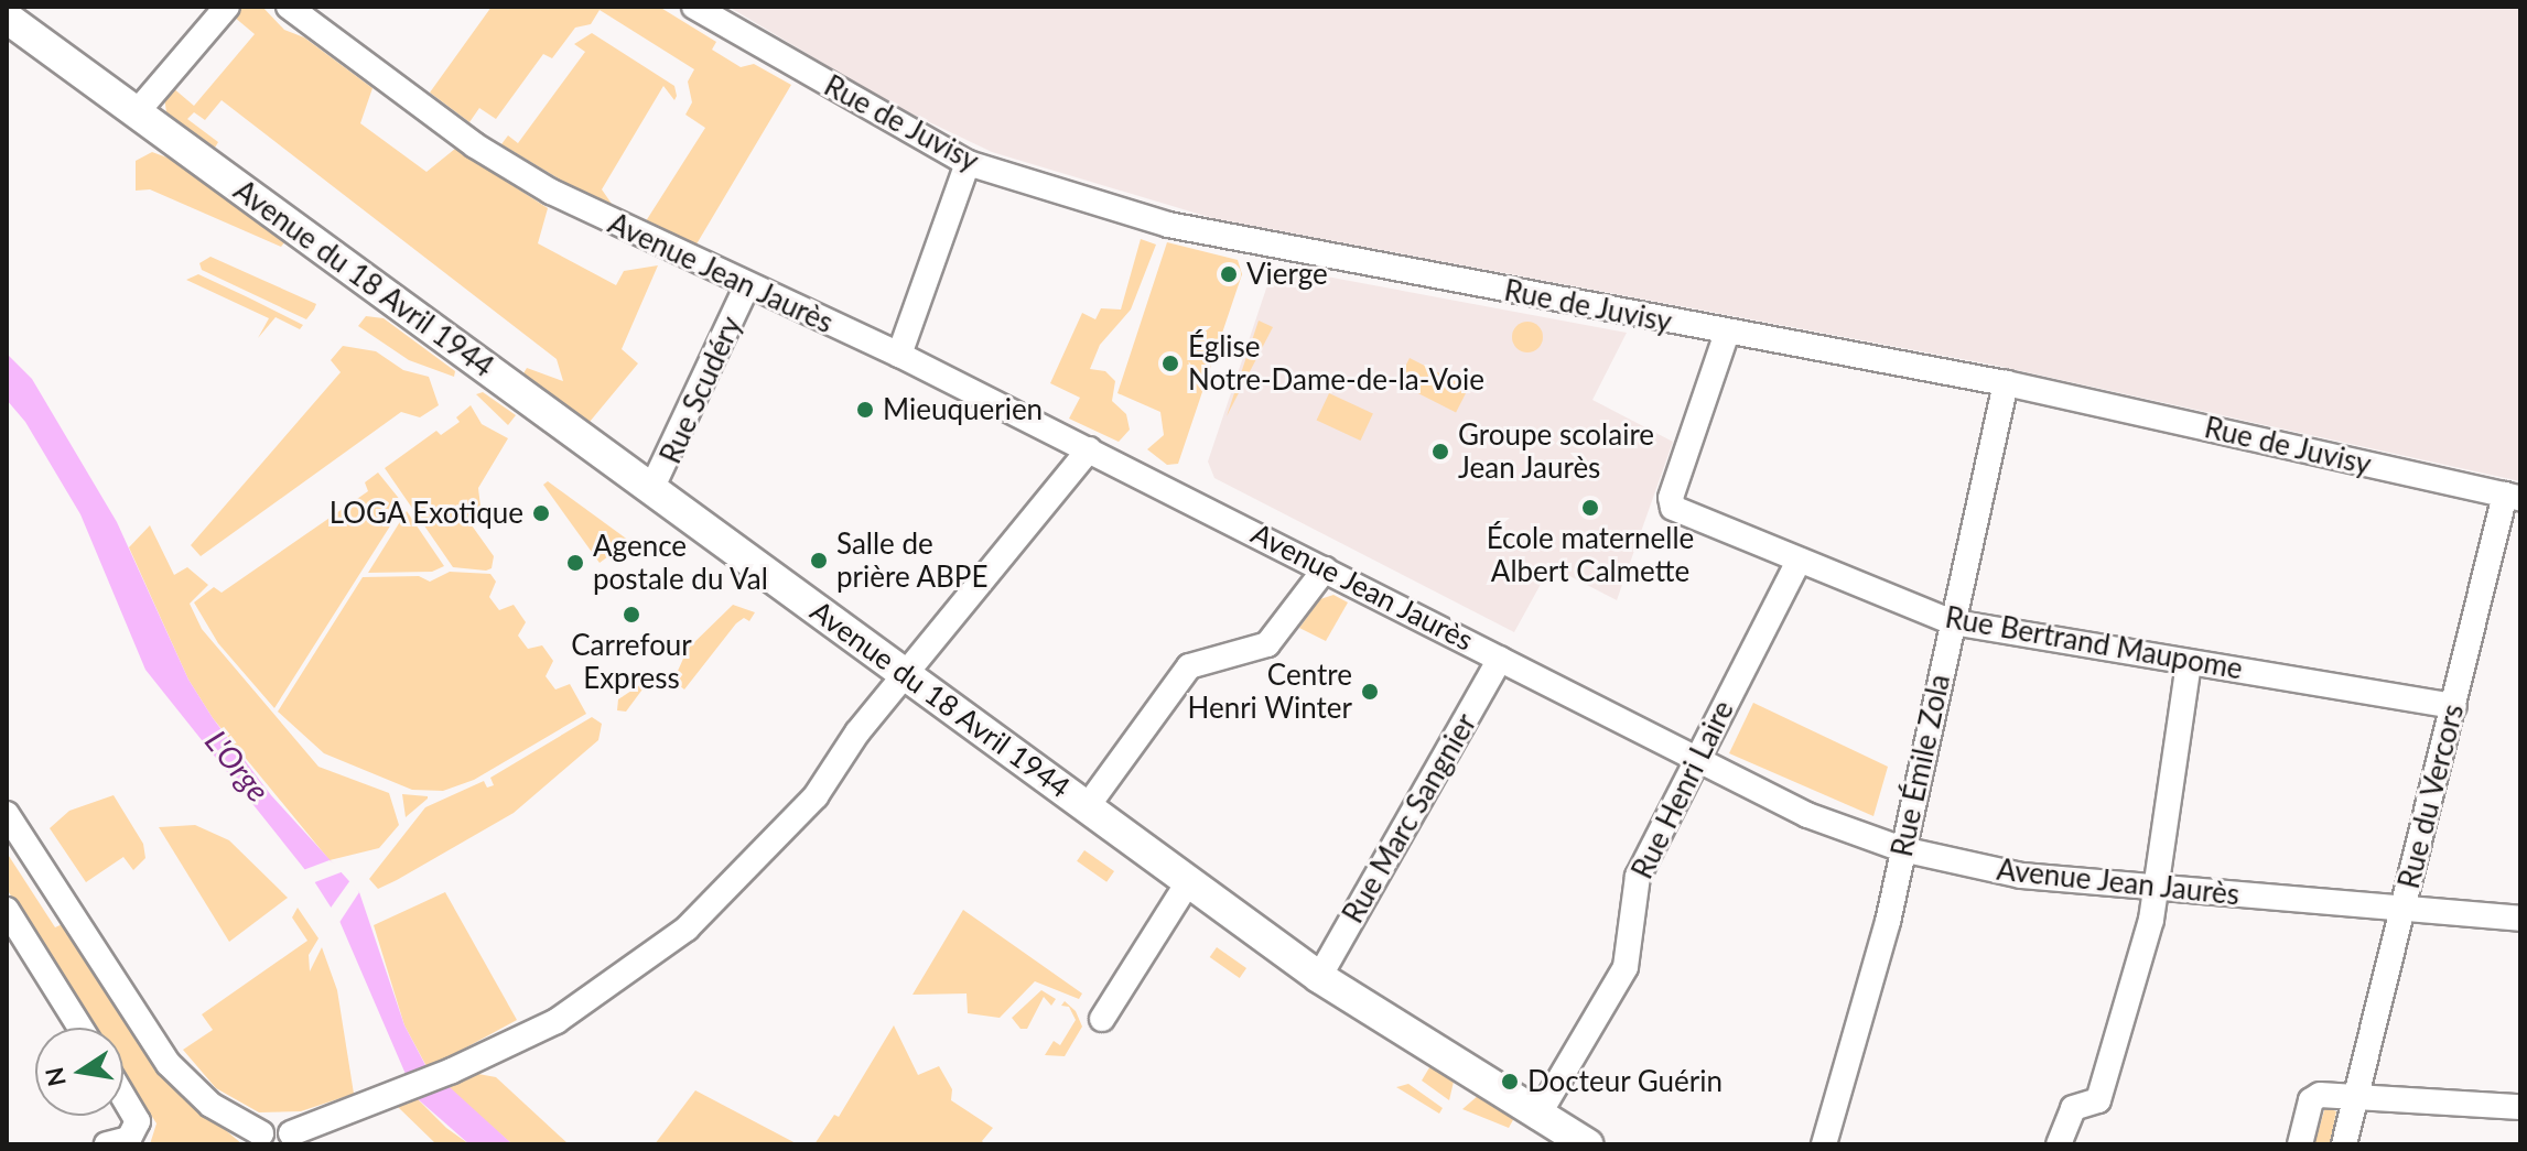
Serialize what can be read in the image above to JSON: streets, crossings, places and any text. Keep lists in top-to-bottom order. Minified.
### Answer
{"streets":{"street":["Rue de Juvisy","Avenue Jean Jaurès","Avenue du 18 Avril 1944","Rue Scudéry","Rue Bertrand Maupome","Rue Émile Zola","Rue Henri Laire","Rue du Vercors","Rue Marc Sangnier"]},"crossings":[["Rue de Juvisy","Rue Bertrand Maupome"],["Rue de Juvisy","Rue Émile Zola"],["Rue de Juvisy","Rue du Vercors"],["Avenue Jean Jaurès","Rue Scudéry"],["Avenue Jean Jaurès","Rue Émile Zola"],["Avenue Jean Jaurès","Rue Henri Laire"],["Avenue Jean Jaurès","Rue du Vercors"],["Avenue Jean Jaurès","Rue Marc Sangnier"],["Avenue du 18 Avril 1944","Rue Scudéry"],["Avenue du 18 Avril 1944","Rue Henri Laire"],["Avenue du 18 Avril 1944","Rue Marc Sangnier"],["Rue Bertrand Maupome","Rue Émile Zola"],["Rue Bertrand Maupome","Rue Henri Laire"],["Rue Bertrand Maupome","Rue du Vercors"]],"water":["L'Orge"],"places":["Vierge","Église Notre-Dame-de-la-Voie","Mieuquerien","Groupe scolaire Jean Jaurès","École maternelle Albert Calmette","LOGA Exotique","Salle de prière ABPE","Agence postale du Val","Carrefour Express","Centre Henri Winter","Docteur Guérin"],"north":"left"}
